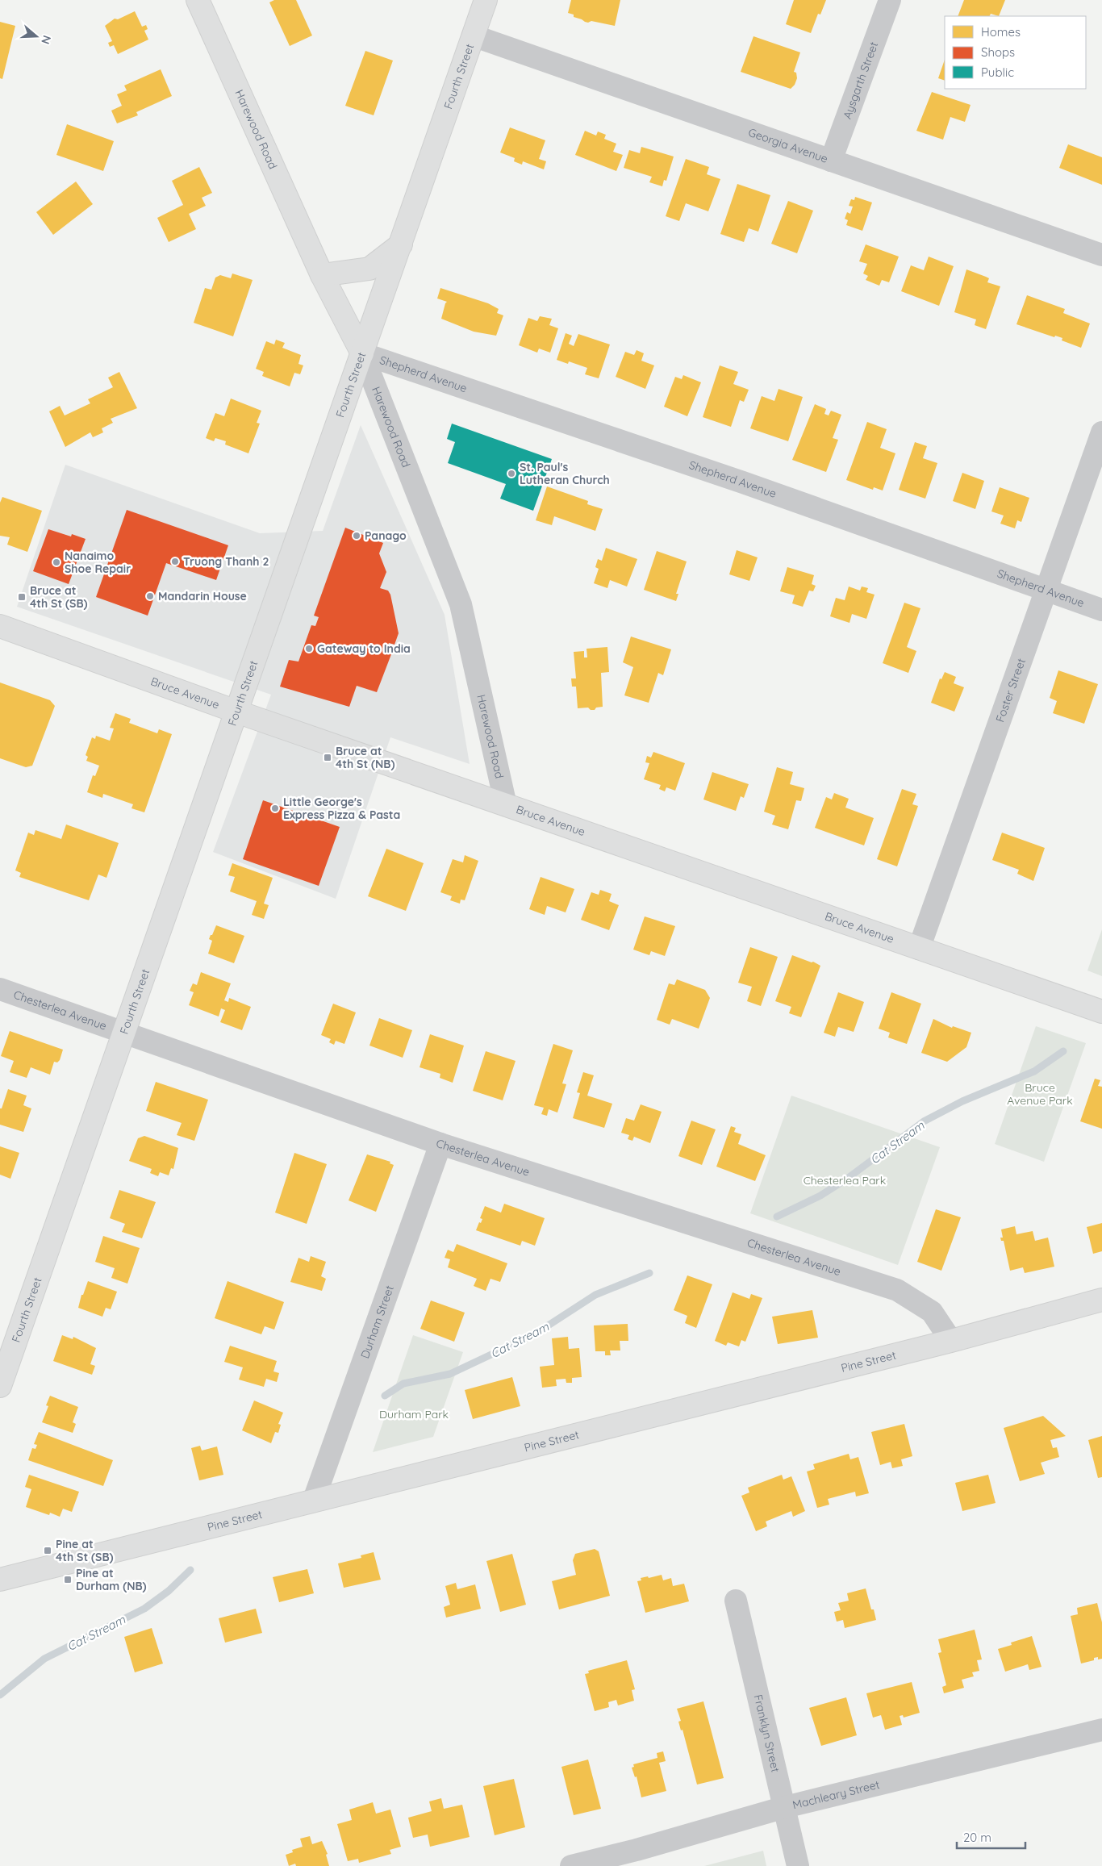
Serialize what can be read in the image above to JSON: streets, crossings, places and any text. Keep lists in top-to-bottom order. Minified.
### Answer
{"streets":{"street":["Fourth Street","Aysgarth Street","Harewood Road","Georgia Avenue","Shepherd Avenue","Foster Street","Bruce Avenue","Chesterlea Avenue","Durham Street","Pine Street","Franklyn Street","Machleary Street"]},"crossings":[["Fourth Street","Harewood Road"],["Fourth Street","Georgia Avenue"],["Fourth Street","Shepherd Avenue"],["Fourth Street","Bruce Avenue"],["Fourth Street","Chesterlea Avenue"],["Aysgarth Street","Georgia Avenue"],["Harewood Road","Shepherd Avenue"],["Harewood Road","Bruce Avenue"],["Shepherd Avenue","Foster Street"],["Foster Street","Bruce Avenue"],["Chesterlea Avenue","Durham Street"],["Chesterlea Avenue","Pine Street"],["Durham Street","Pine Street"],["Franklyn Street","Machleary Street"]],"water":["Cat Stream"],"parks":["Bruce Avenue Park","Chesterlea Park","Durham Park"],"places":{"other":["St. Paul's Lutheran Church","Panago","Truong Thanh 2","Nanaimo Shoe Repair","Mandarin House","Gateway to India","Little George's Express Pizza & Pasta"],"transit":["Bruce at 4th St (SB)","Bruce at 4th St (NB)","Pine at 4th St (SB)","Pine at Durham (NB)"]},"legend":["Homes","Shops","Public"],"scale_bar":"20 m","north":"right"}
